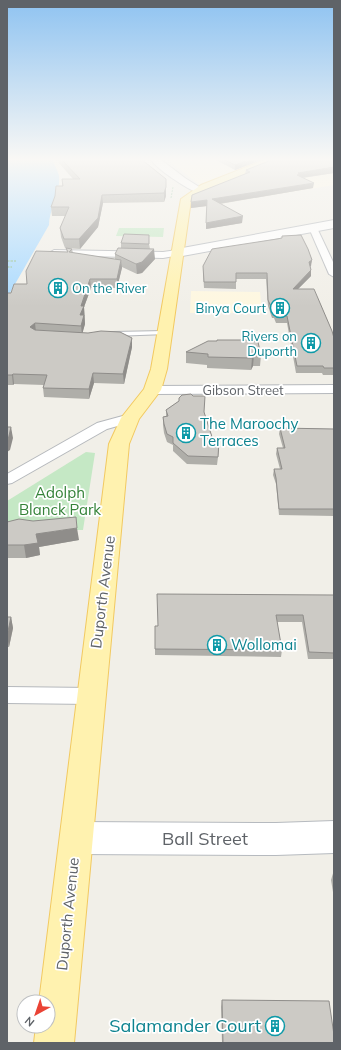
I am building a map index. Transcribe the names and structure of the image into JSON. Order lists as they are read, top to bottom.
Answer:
{
  "streets": {
    "main road": ["Duporth Avenue"],
    "street": ["Gibson Street", "Ball Street"]
  },
  "crossings": [
    ["Gibson Street", "Duporth Avenue"],
    ["Duporth Avenue", "Ball Street"]
  ],
  "parks": ["Adolph Blanck Park"],
  "places": {
    "building": [
      "On the River",
      "Binya Court",
      "Rivers on Duporth",
      "The Maroochy Terraces",
      "Wollomai",
      "Salamander Court"
    ]
  },
  "north": "bottom left"
}
